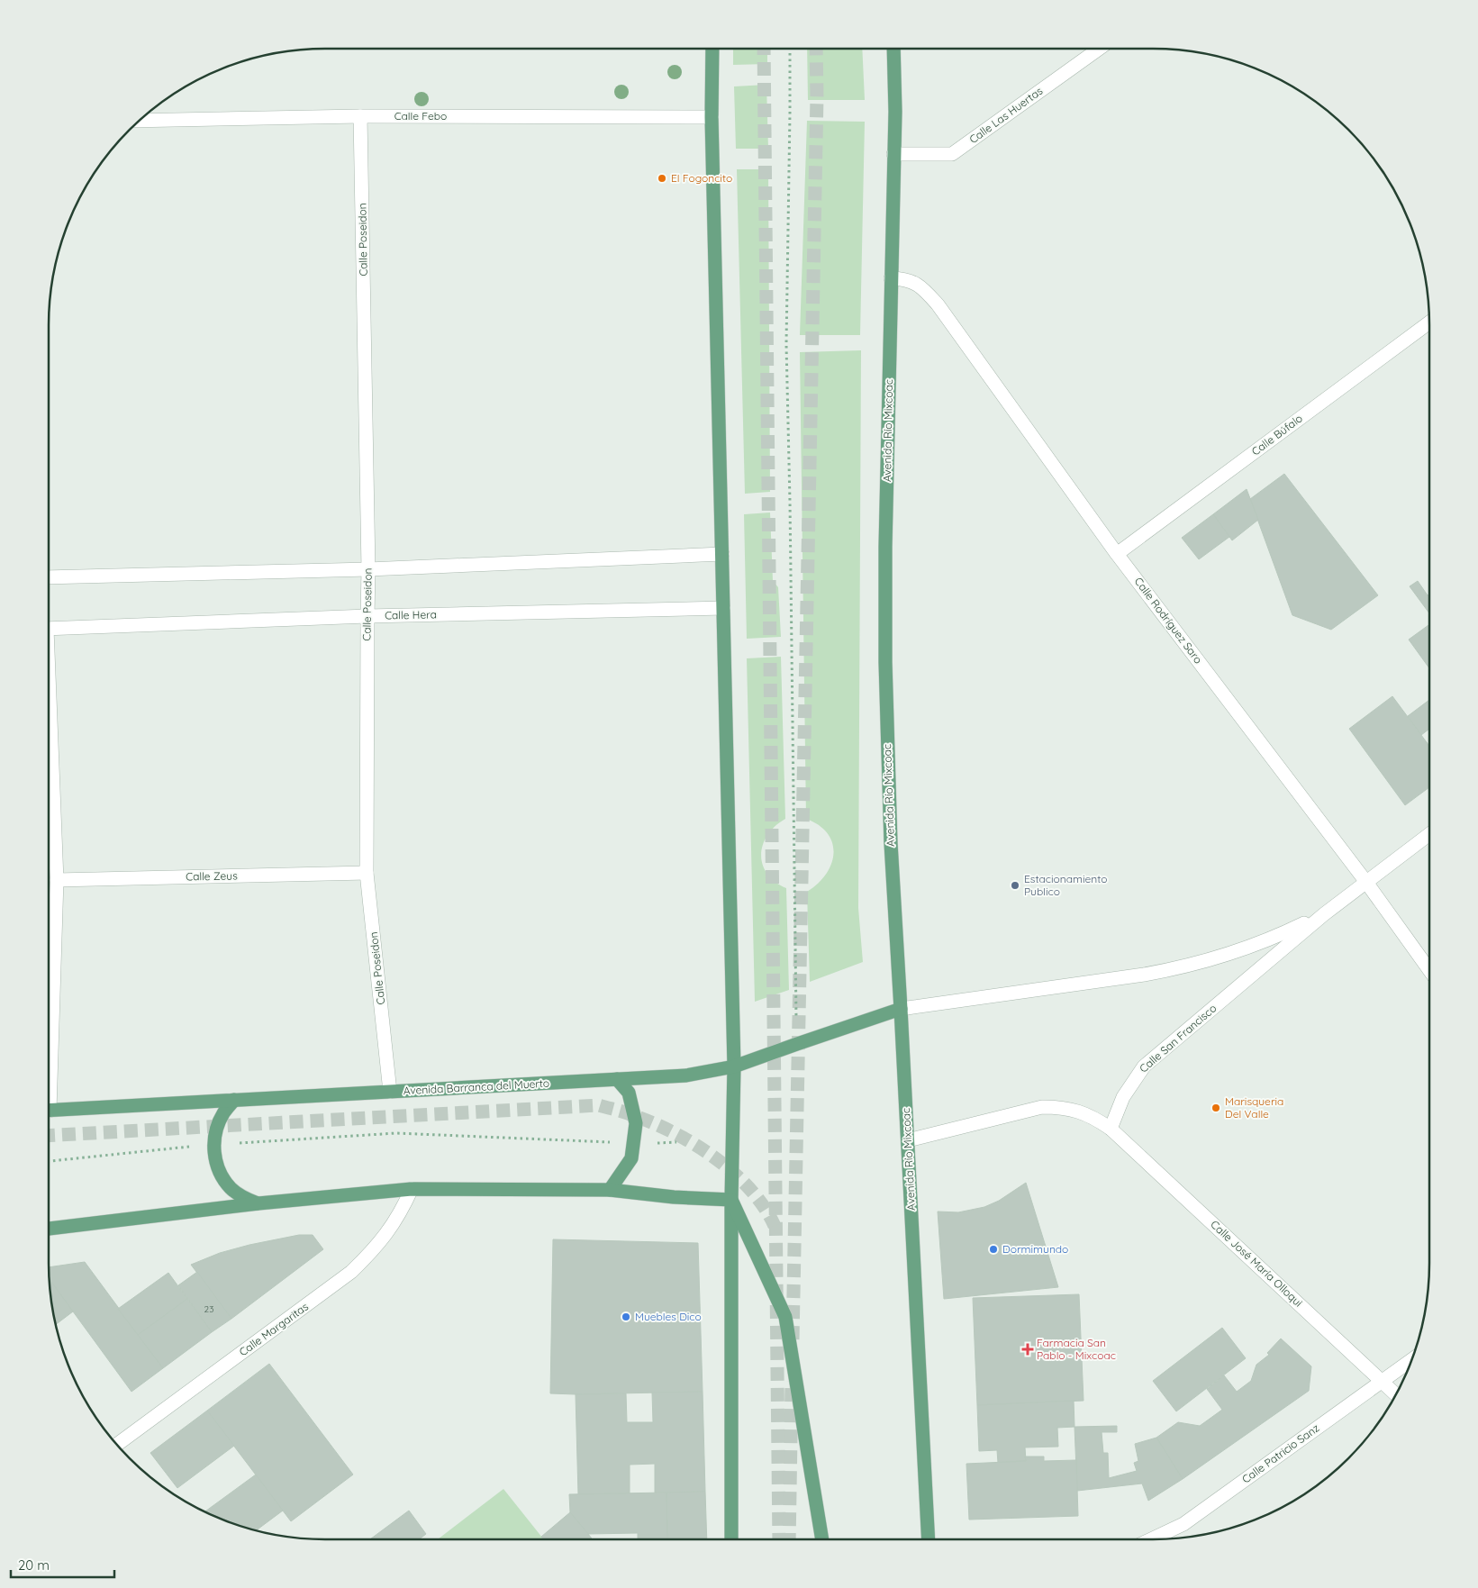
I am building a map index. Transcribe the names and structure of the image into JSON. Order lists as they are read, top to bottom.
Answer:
{
  "streets": {
    "main road": ["Avenida Río Mixcoac", "Avenida Barranca del Muerto"],
    "street": [
      "Calle Las Huertas",
      "Calle Febo",
      "Calle Poseidon",
      "Calle Búfalo",
      "Calle Hera",
      "Calle Rodríguez Saro",
      "Calle Zeus",
      "Calle San Francisco",
      "Calle José María Olloqui",
      "Calle Margaritas",
      "Calle Patricio Sanz"
    ]
  },
  "crossings": [
    ["Calle Las Huertas", "Avenida Río Mixcoac"],
    ["Calle Febo", "Calle Poseidon"],
    ["Calle Poseidon", "Calle Hera"],
    ["Calle Poseidon", "Calle Zeus"],
    ["Calle Poseidon", "Avenida Barranca del Muerto"],
    ["Avenida Río Mixcoac", "Calle Rodríguez Saro"],
    ["Avenida Río Mixcoac", "Calle San Francisco"],
    ["Avenida Río Mixcoac", "Avenida Barranca del Muerto"],
    ["Calle Búfalo", "Calle Rodríguez Saro"],
    ["Calle Rodríguez Saro", "Calle San Francisco"],
    ["Calle San Francisco", "Avenida Barranca del Muerto"],
    ["Calle San Francisco", "Calle José María Olloqui"],
    ["Calle José María Olloqui", "Calle Patricio Sanz"]
  ],
  "places": {
    "other": [
      "El Fogoncito",
      "Estacionamiento Publico",
      "Marisqueria Del Valle",
      "Dormimundo",
      "Muebles Dico"
    ],
    "health": ["Farmacia San Pablo - Mixcoac"]
  },
  "house_numbers": ["23"],
  "scale_bar": "20 m"
}
